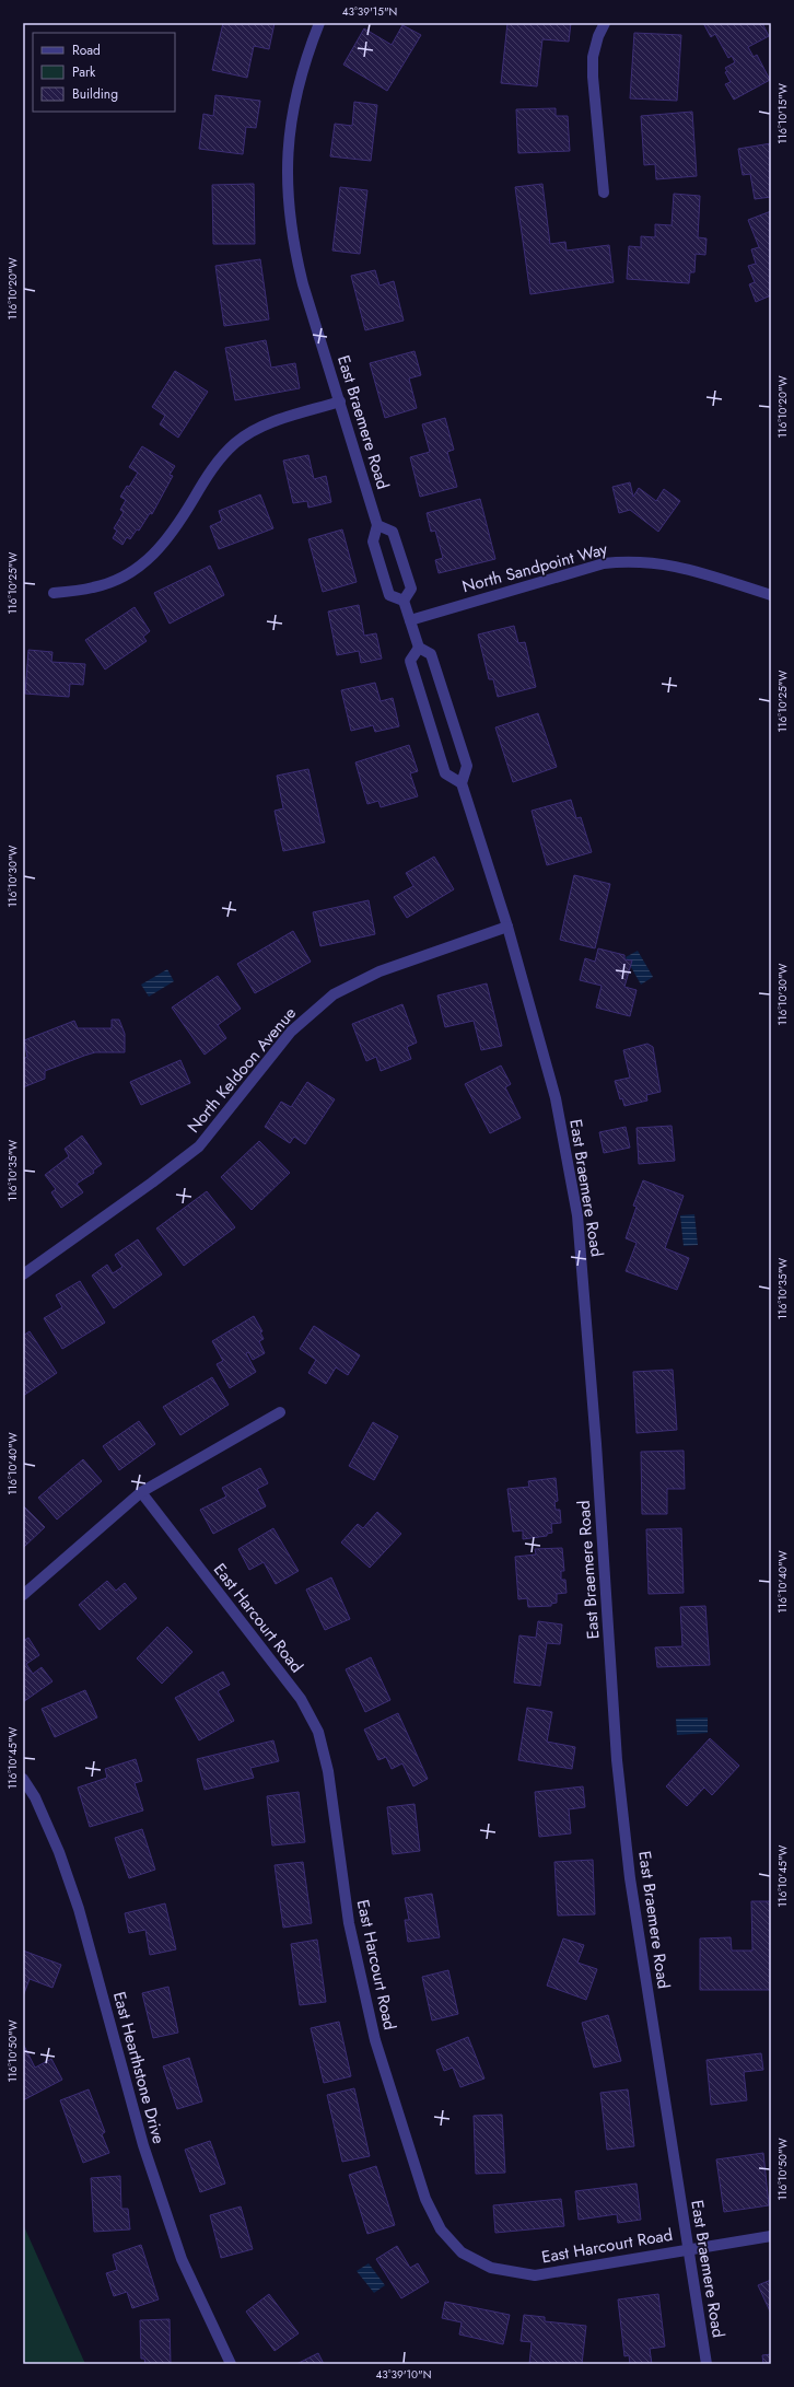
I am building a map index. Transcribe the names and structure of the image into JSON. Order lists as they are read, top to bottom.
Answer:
{
  "streets": {
    "street": [
      "East Braemere Road",
      "North Sandpoint Way",
      "North Keldoon Avenue",
      "East Harcourt Road",
      "East Hearthstone Drive"
    ]
  },
  "crossings": [
    ["East Braemere Road", "North Sandpoint Way"],
    ["East Braemere Road", "North Keldoon Avenue"],
    ["East Braemere Road", "East Harcourt Road"]
  ],
  "legend": ["Road", "Park", "Building"],
  "coordinates": [
    "43°39'15\"N",
    "116°10'15\"W",
    "116°10'20\"W",
    "116°10'25\"W",
    "116°10'30\"W",
    "116°10'35\"W",
    "116°10'40\"W",
    "116°10'45\"W",
    "116°10'50\"W",
    "43°39'10\"N"
  ]
}
